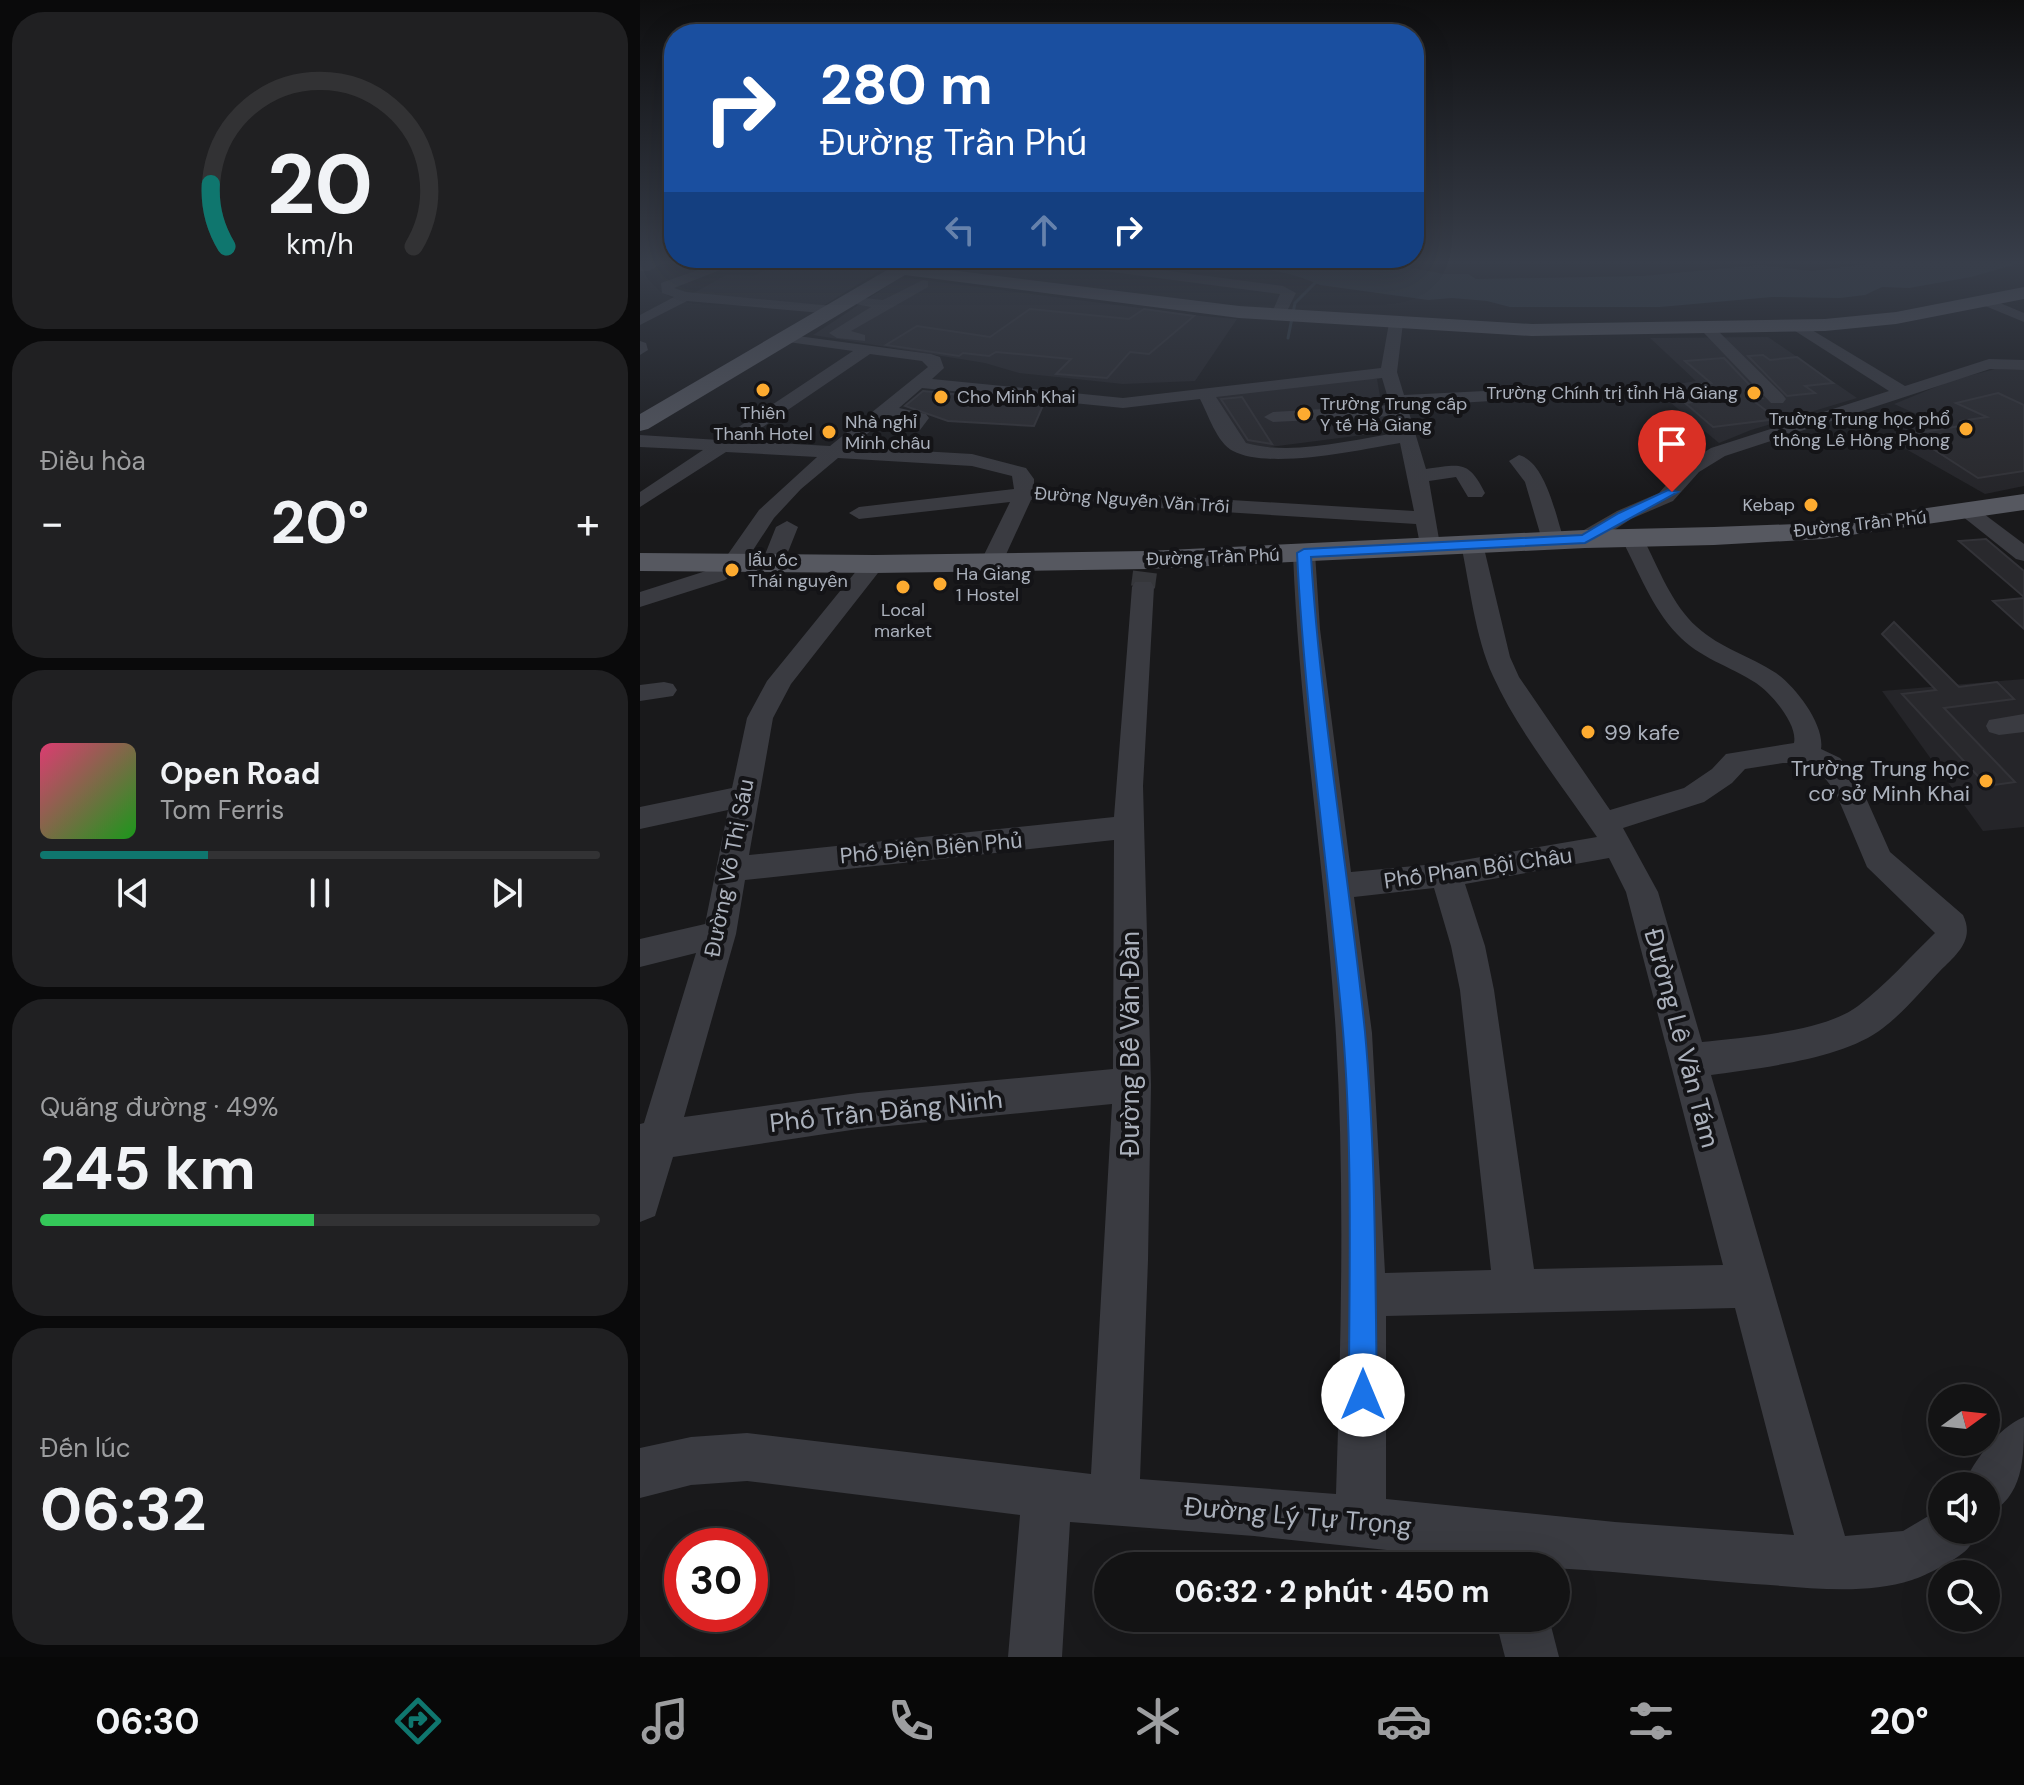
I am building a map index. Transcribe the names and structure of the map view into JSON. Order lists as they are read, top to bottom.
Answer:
{
  "streets": {
    "main road": ["Đường Trần Phú"],
    "street": [
      "Đường Nguyễn Văn Trỗi",
      "Phố Điện Biên Phủ",
      "Đường Võ Thị Sáu",
      "Phố Phan Bội Châu",
      "Đường Lê Văn Tám",
      "Đường Bế Văn Đàn",
      "Phố Trần Đăng Ninh",
      "Đường Lý Tự Trọng"
    ]
  },
  "crossings": [
    ["Đường Nguyễn Văn Trỗi", "Đường Trần Phú"],
    ["Đường Trần Phú", "Đường Võ Thị Sáu"],
    ["Đường Trần Phú", "Đường Lê Văn Tám"],
    ["Đường Trần Phú", "Đường Bế Văn Đàn"],
    ["Phố Điện Biên Phủ", "Đường Võ Thị Sáu"],
    ["Phố Điện Biên Phủ", "Đường Bế Văn Đàn"],
    ["Đường Võ Thị Sáu", "Phố Trần Đăng Ninh"],
    ["Phố Phan Bội Châu", "Đường Lê Văn Tám"],
    ["Đường Lê Văn Tám", "Đường Lý Tự Trọng"],
    ["Đường Bế Văn Đàn", "Phố Trần Đăng Ninh"],
    ["Đường Bế Văn Đàn", "Đường Lý Tự Trọng"]
  ],
  "places": [
    "Thiên Thanh Hotel",
    "Trường Chính trị tỉnh Hà Giang",
    "Cho Minh Khai",
    "Trường Trung cấp Y tế Hà Giang",
    "Truờng Trung học phổ thông Lê Hồng Phong",
    "Nhà nghỉ Minh châu",
    "Kebap",
    "lẩu ốc Thái nguyên",
    "Ha Giang 1 Hostel",
    "Local market",
    "99 kafe",
    "Trường Trung học cơ sở Minh Khai"
  ],
  "north": "right",
  "page": {
    "turn": ["280 m", "Đường Trần Phú"],
    "tile": [
      "Điều hòa",
      ["Quãng đường · 49%", "245 km"],
      ["Đến lúc", "06:32"]
    ],
    "heat": ["−", "20°", "+"],
    "song": ["Open Road", "Tom Ferris"],
    "limit": "30",
    "trip": "06:32 · 2 phút · 450 m",
    "tabs": ["06:30", "20°"],
    "gauge": ["20", "km/h"]
  }
}
